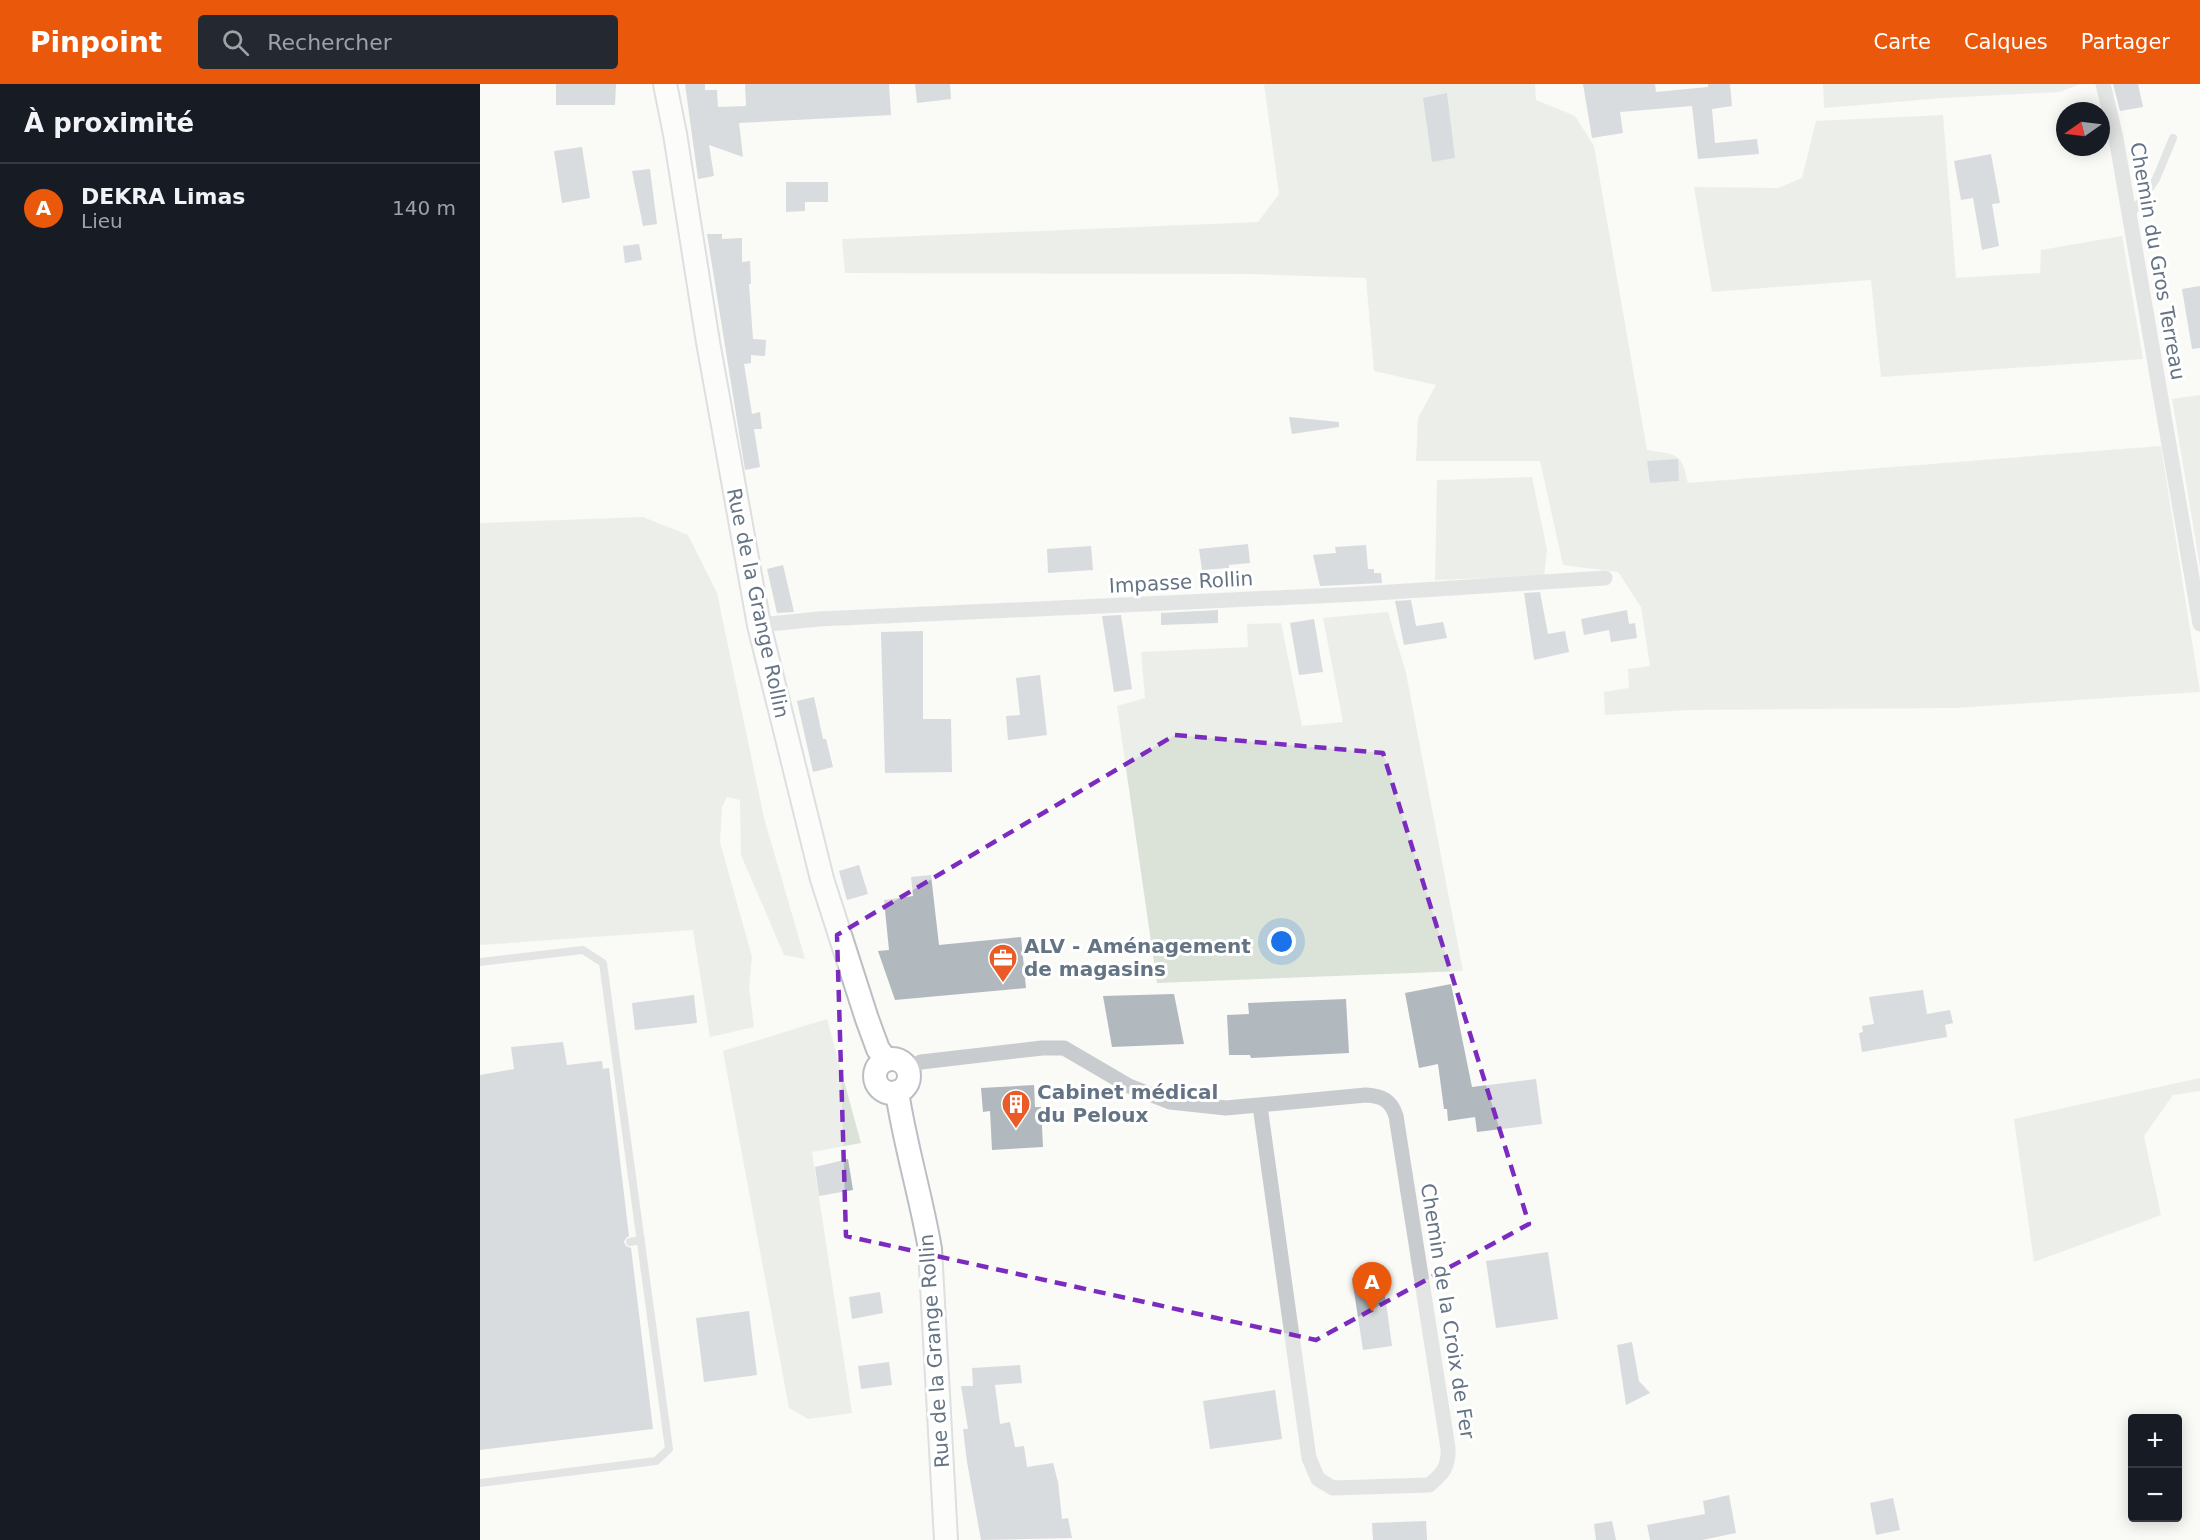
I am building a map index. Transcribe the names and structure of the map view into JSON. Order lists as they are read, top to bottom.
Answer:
{
  "streets": {
    "main road": ["Rue de la Grange Rollin"],
    "street": ["Chemin du Gros Terreau", "Impasse Rollin", "Chemin de la Croix de Fer"]
  },
  "crossings": [
    ["Impasse Rollin", "Rue de la Grange Rollin"],
    ["Rue de la Grange Rollin", "Chemin de la Croix de Fer"]
  ],
  "places": {
    "office": ["ALV - Aménagement de magasins"],
    "building": ["Cabinet médical du Peloux"]
  },
  "north": "left",
  "page": {
    "header": "Pinpoint",
    "search": "Rechercher",
    "nav": ["Carte", "Calques", "Partager"],
    "heading": "À proximité",
    "list": [
      {
        "mark": "A",
        "name": "DEKRA Limas",
        "note": "Lieu",
        "value": "140 m"
      }
    ],
    "pins": "A",
    "map_buttons": ["+", "−"]
  }
}
